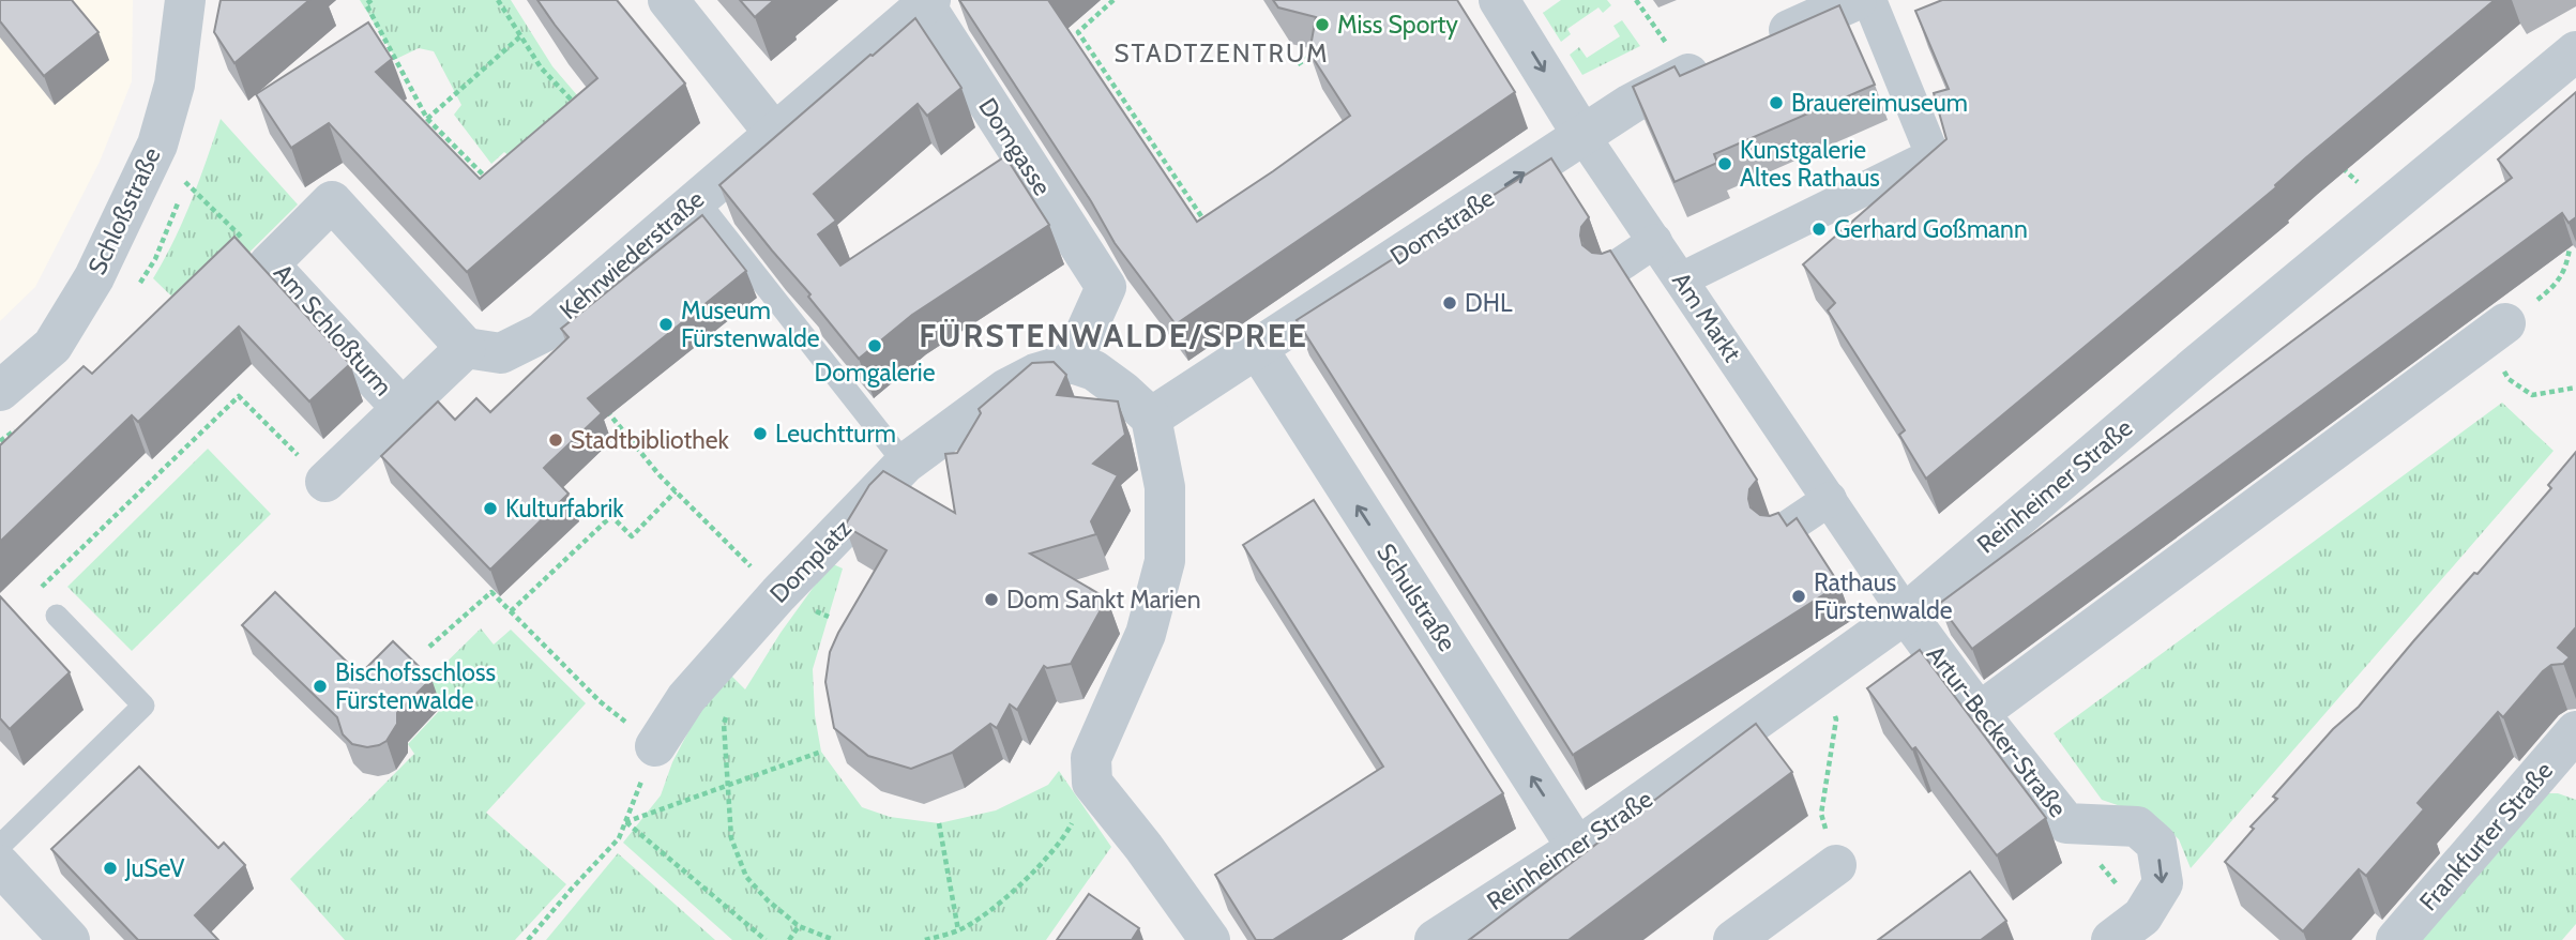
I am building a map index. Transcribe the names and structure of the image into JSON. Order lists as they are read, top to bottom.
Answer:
{
  "streets": {
    "street": [
      "Domgasse",
      "Schloßstraße",
      "Domstraße",
      "Kehrwiederstraße",
      "Am Markt",
      "Am Schloßturm",
      "Reinheimer Straße",
      "Domplatz",
      "Schulstraße",
      "Artur-Becker-Straße",
      "Frankfurter Straße"
    ]
  },
  "crossings": [
    ["Domgasse", "Kehrwiederstraße"],
    ["Domgasse", "Domplatz"],
    ["Domstraße", "Am Markt"],
    ["Domstraße", "Schulstraße"],
    ["Kehrwiederstraße", "Am Schloßturm"],
    ["Am Markt", "Reinheimer Straße"],
    ["Am Markt", "Artur-Becker-Straße"],
    ["Reinheimer Straße", "Schulstraße"],
    ["Reinheimer Straße", "Artur-Becker-Straße"]
  ],
  "one_way": ["Domstraße", "Schulstraße"],
  "districts": ["STADTZENTRUM", "FÜRSTENWALDE/SPREE"],
  "places": [
    "Miss Sporty",
    "Brauereimuseum",
    "Kunstgalerie Altes Rathaus",
    "Gerhard Goßmann",
    "DHL",
    "Museum Fürstenwalde",
    "Domgalerie",
    "Leuchtturm",
    "Stadtbibliothek",
    "Kulturfabrik",
    "Rathaus Fürstenwalde",
    "Dom Sankt Marien",
    "Bischofsschloss Fürstenwalde",
    "JuSeV"
  ]
}
